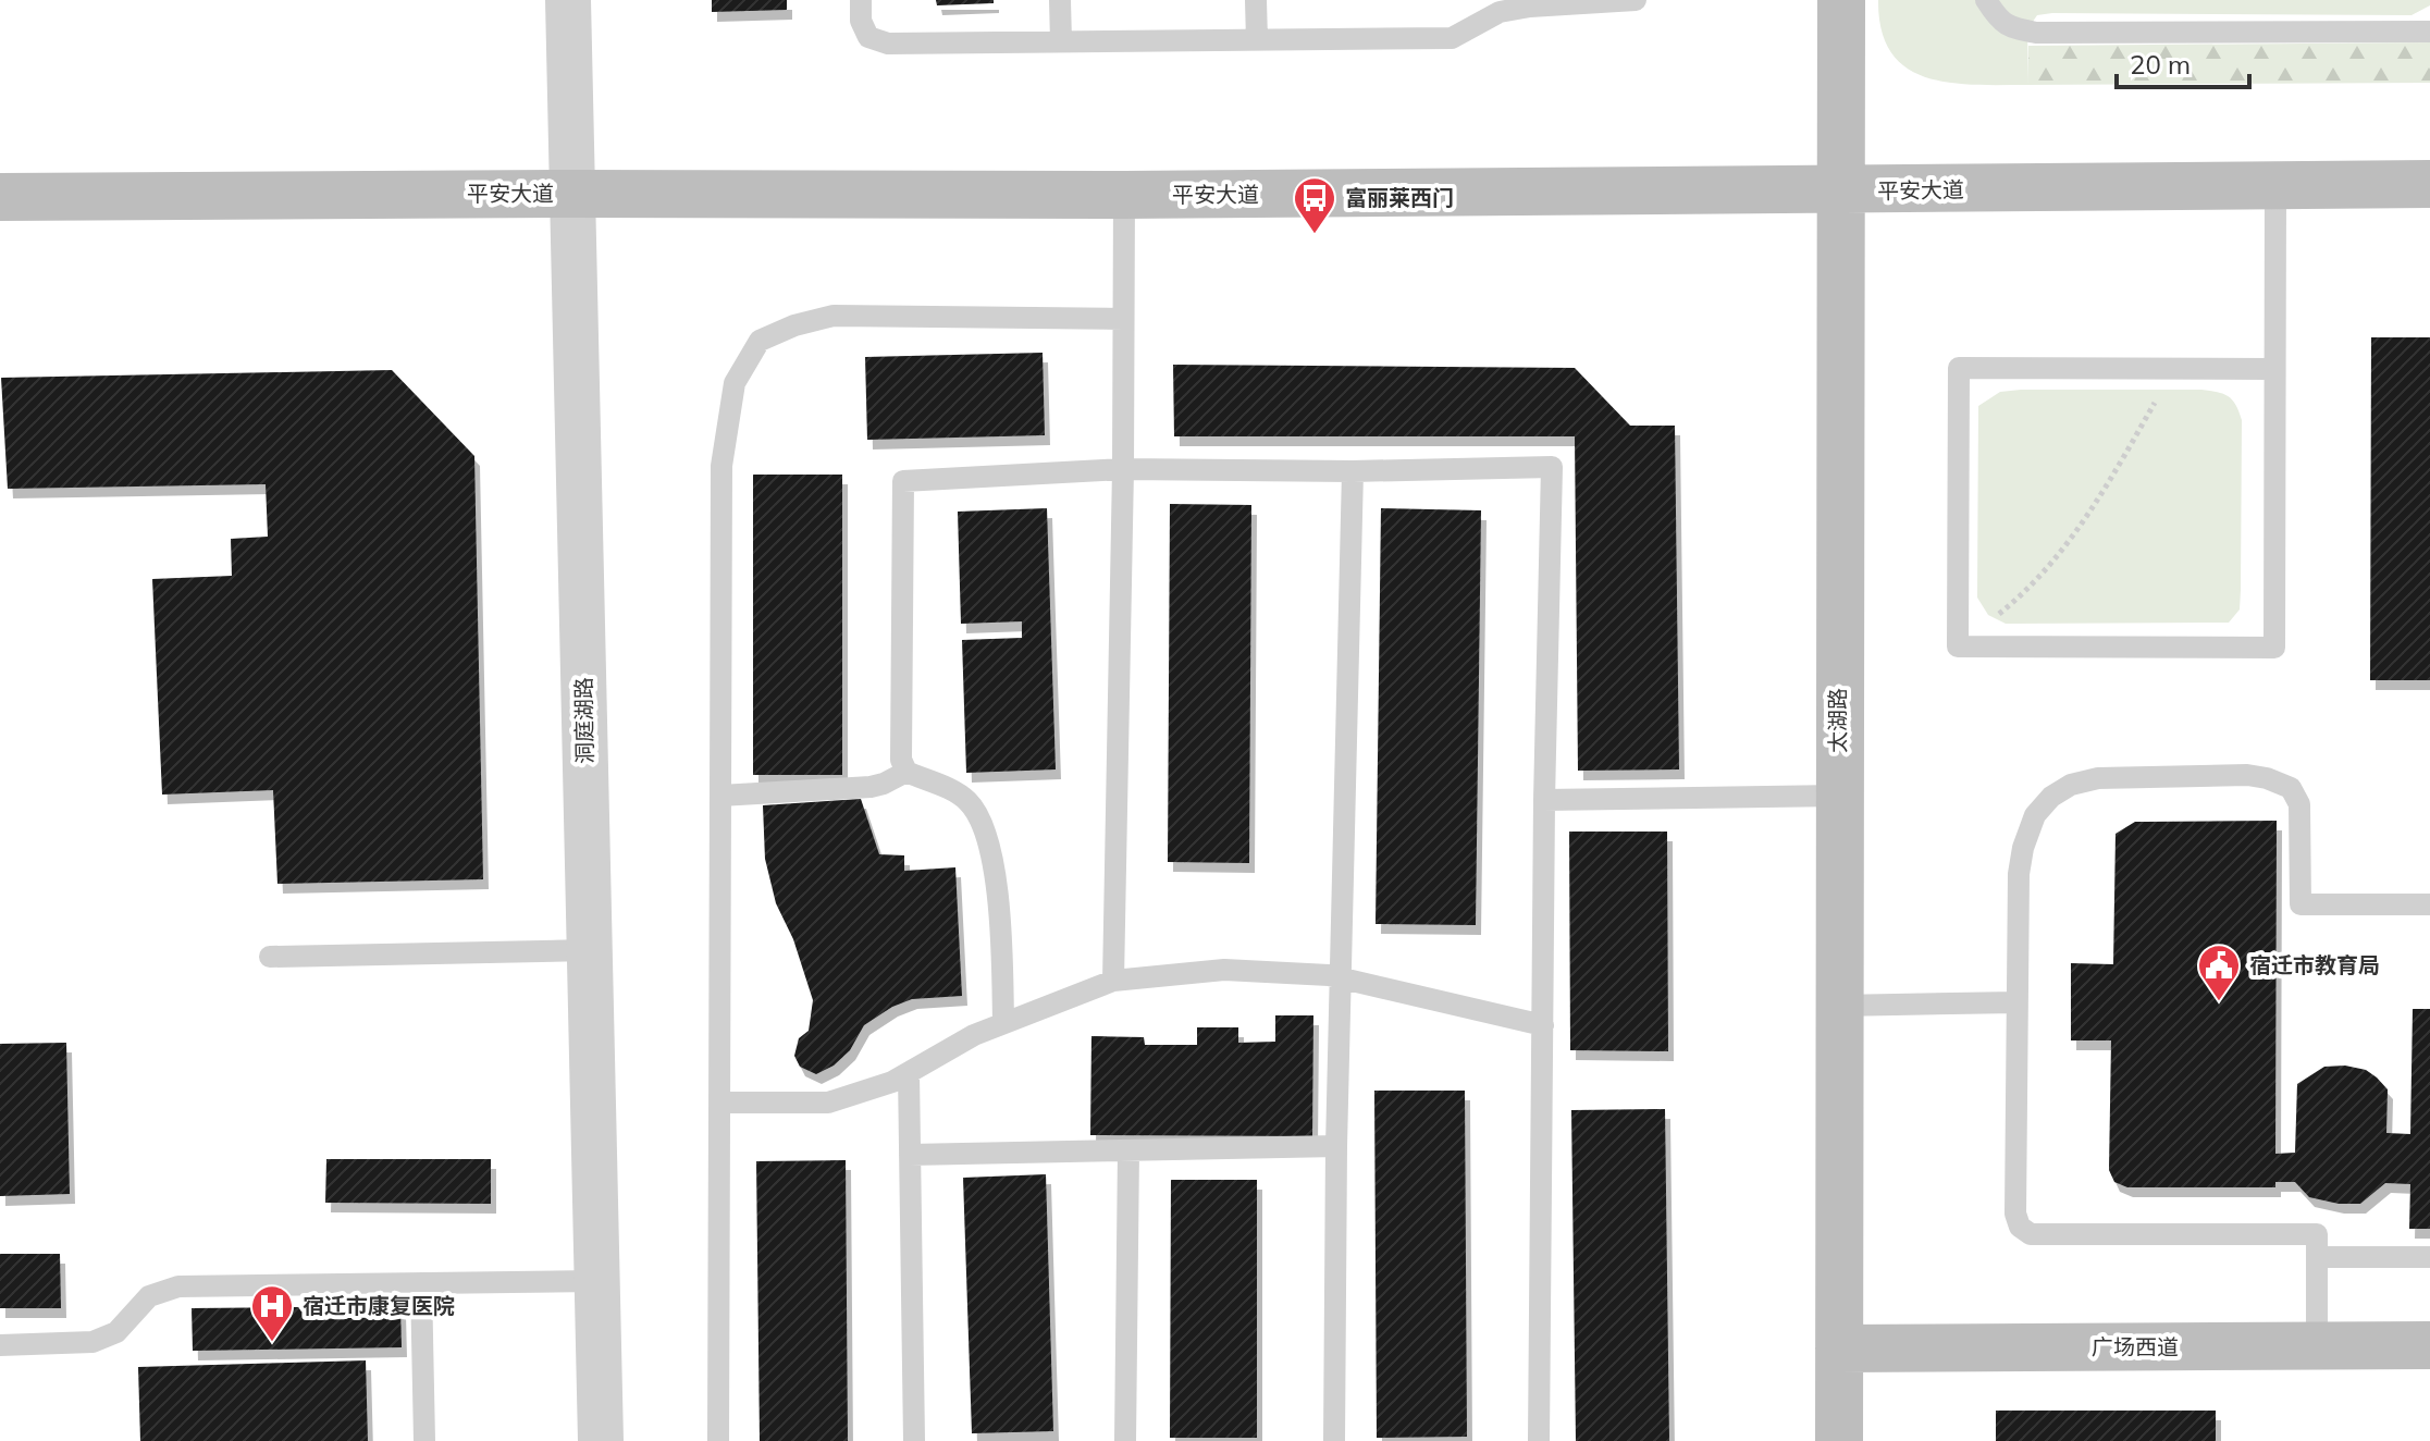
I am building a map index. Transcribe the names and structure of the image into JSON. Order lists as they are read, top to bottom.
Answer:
{
  "streets": {
    "street": [
      "平安大道",
      "洞庭湖路",
      "太湖路",
      "广场西道"
    ]
  },
  "crossings": [
    ["平安大道", "洞庭湖路"],
    ["平安大道", "太湖路"],
    ["太湖路", "广场西道"]
  ],
  "places": {
    "bus stop": ["富丽莱西门"],
    "public building": ["宿迁市教育局"],
    "hospital": ["宿迁市康复医院"]
  },
  "scale_bar": "20 m"
}
